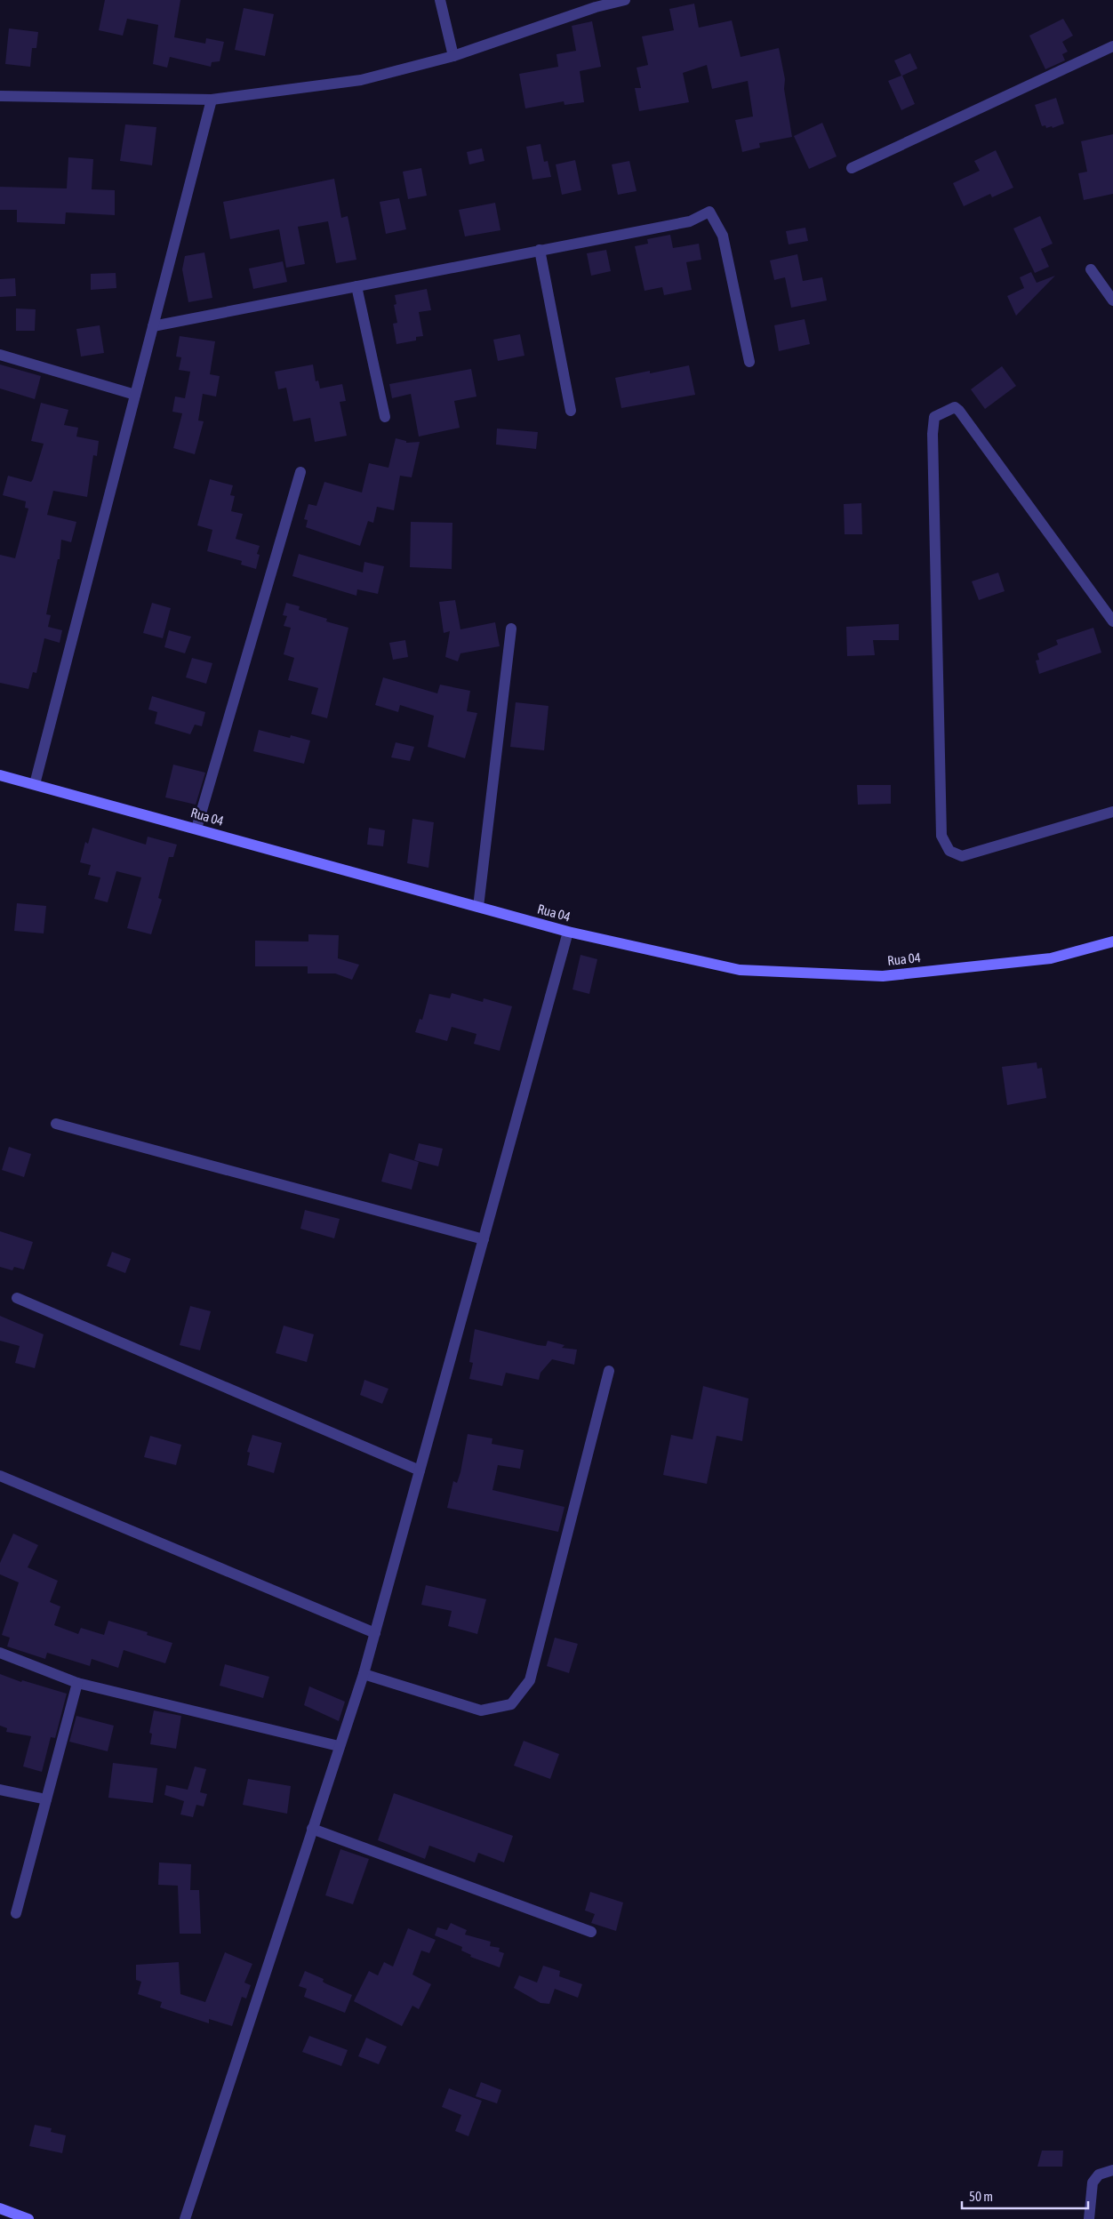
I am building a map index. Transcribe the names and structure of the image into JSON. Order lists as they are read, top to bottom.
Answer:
{
  "streets": {
    "street": ["Rua 04"]
  },
  "scale_bar": "50 m"
}
